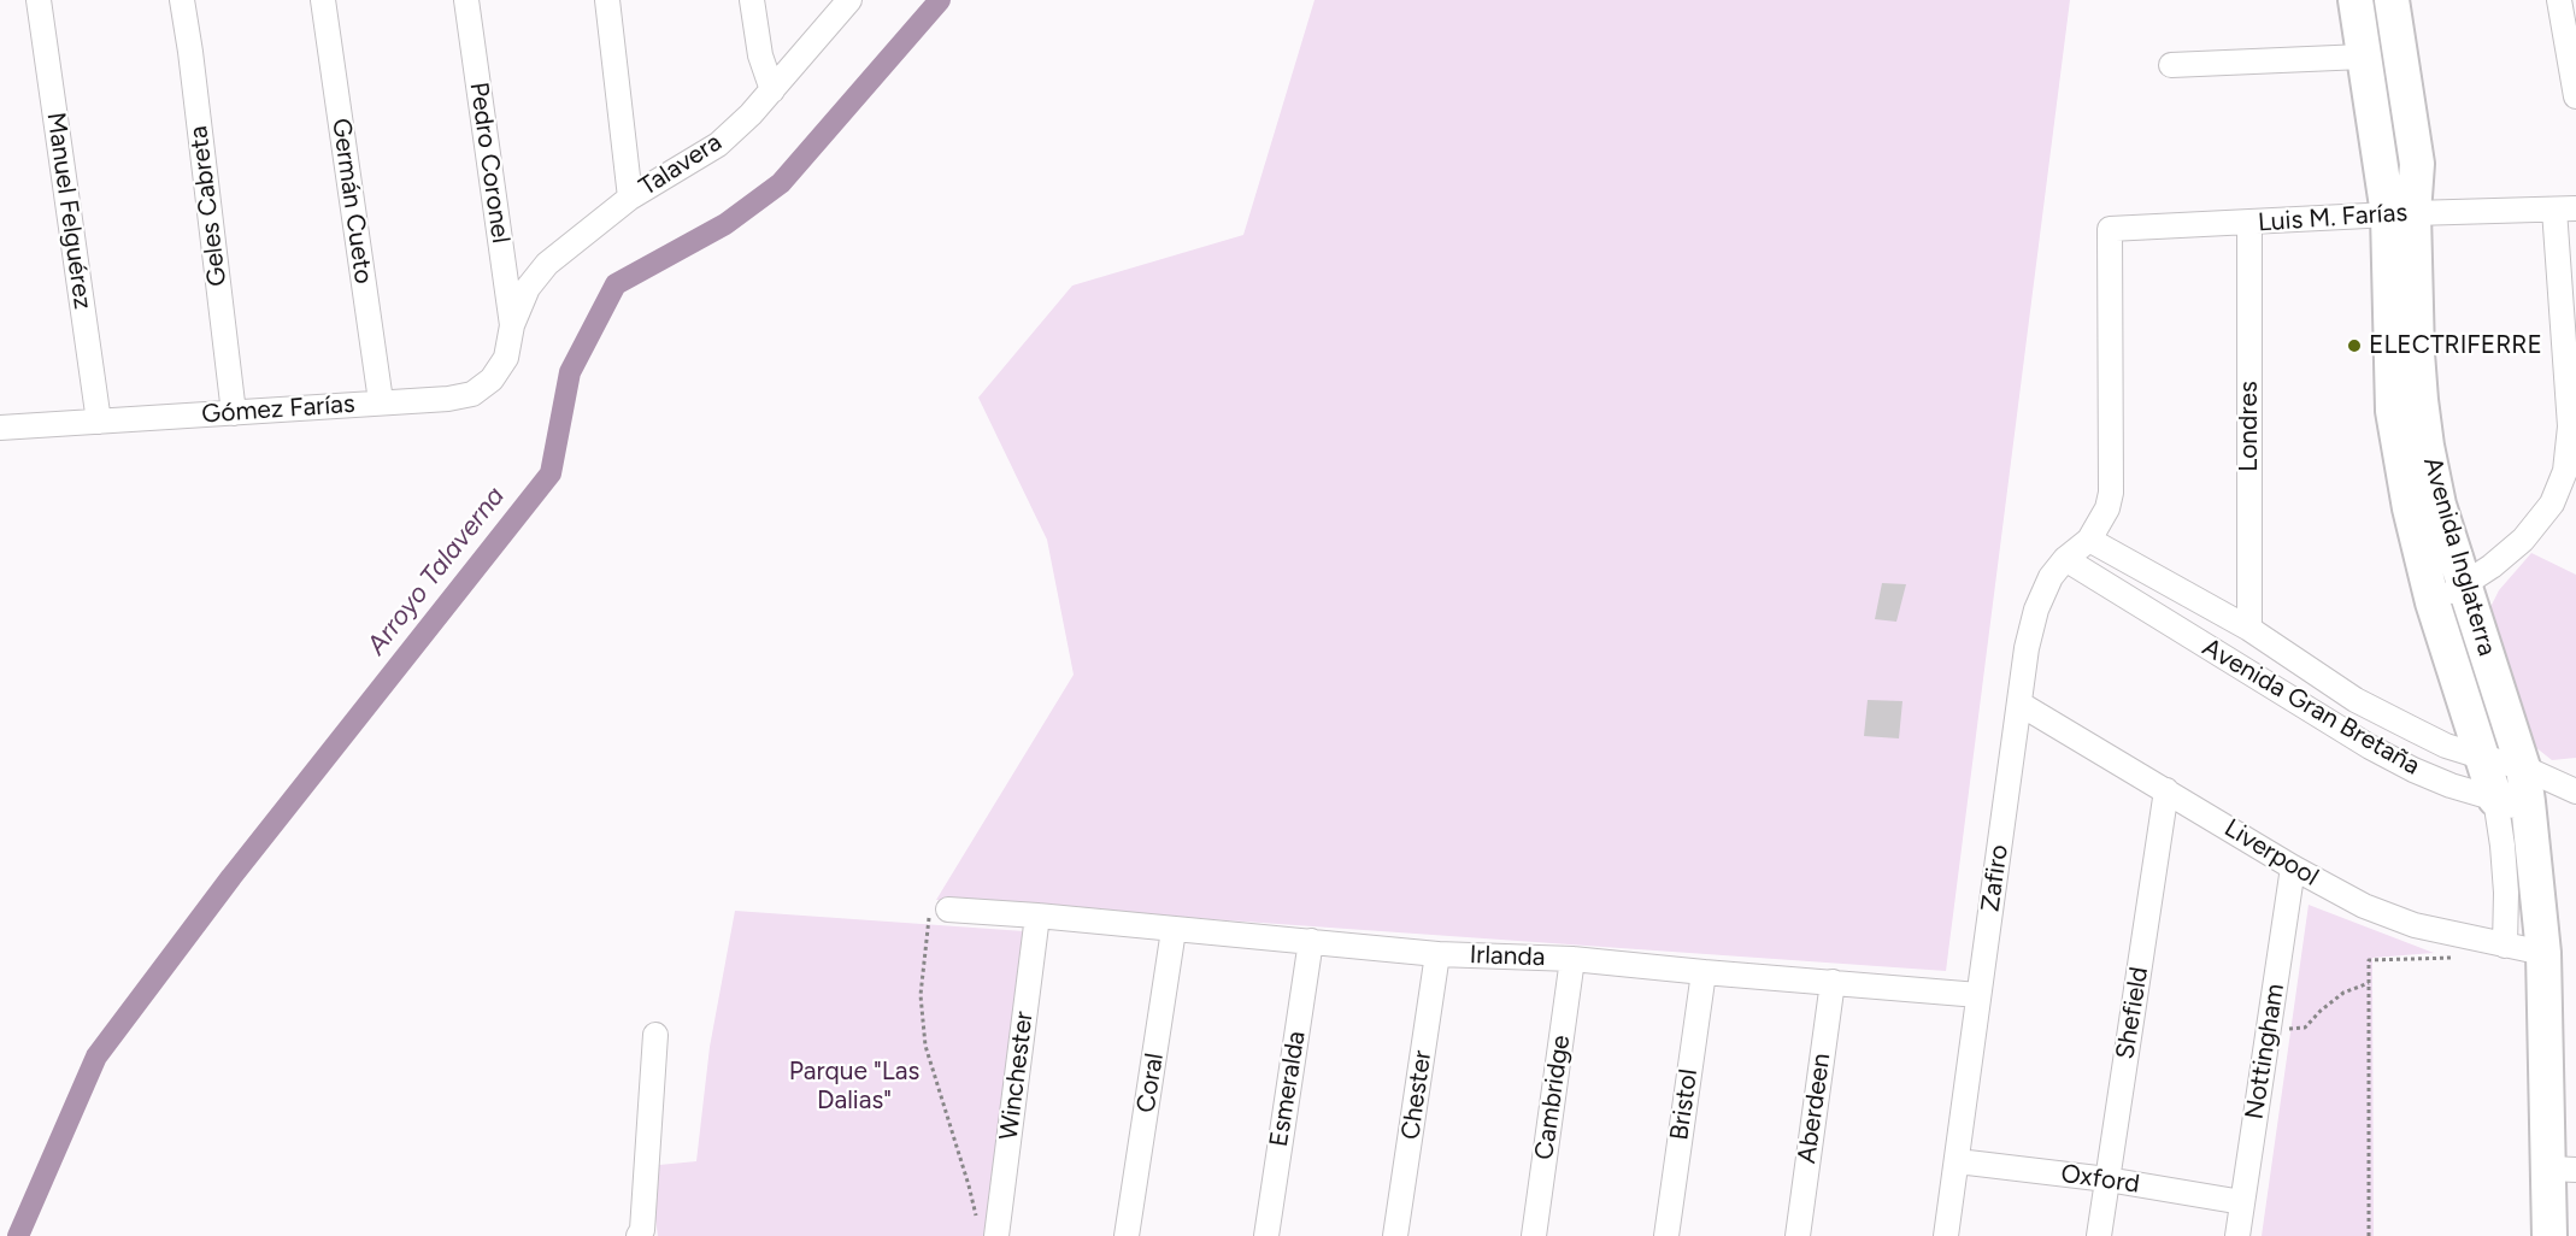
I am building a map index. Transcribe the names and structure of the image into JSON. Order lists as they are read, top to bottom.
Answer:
{
  "streets": {
    "street": [
      "Pedro Coronel",
      "Talavera",
      "Germán Cueto",
      "Geles Cabreta",
      "Manuel Felguérez",
      "Luis M. Farías",
      "Gómez Farías",
      "Londres",
      "Avenida Inglaterra",
      "Avenida Gran Bretaña",
      "Liverpool",
      "Zafiro",
      "Irlanda",
      "Shefield",
      "Nottingham",
      "Winchester",
      "Coral",
      "Esmeralda",
      "Chester",
      "Cambridge",
      "Bristol",
      "Aberdeen",
      "Oxford"
    ]
  },
  "crossings": [
    ["Pedro Coronel", "Talavera"],
    ["Pedro Coronel", "Gómez Farías"],
    ["Talavera", "Gómez Farías"],
    ["Germán Cueto", "Gómez Farías"],
    ["Geles Cabreta", "Gómez Farías"],
    ["Manuel Felguérez", "Gómez Farías"],
    ["Luis M. Farías", "Londres"],
    ["Luis M. Farías", "Avenida Inglaterra"],
    ["Luis M. Farías", "Avenida Gran Bretaña"],
    ["Luis M. Farías", "Zafiro"],
    ["Londres", "Avenida Gran Bretaña"],
    ["Avenida Inglaterra", "Avenida Gran Bretaña"],
    ["Avenida Gran Bretaña", "Zafiro"],
    ["Liverpool", "Zafiro"],
    ["Liverpool", "Shefield"],
    ["Liverpool", "Nottingham"],
    ["Zafiro", "Irlanda"],
    ["Zafiro", "Oxford"],
    ["Irlanda", "Winchester"],
    ["Irlanda", "Coral"],
    ["Irlanda", "Esmeralda"],
    ["Irlanda", "Chester"],
    ["Irlanda", "Cambridge"],
    ["Irlanda", "Bristol"],
    ["Irlanda", "Aberdeen"],
    ["Shefield", "Oxford"],
    ["Nottingham", "Oxford"]
  ],
  "water": ["Arroyo Talaverna"],
  "parks": ["Parque \"Las Dalias\""],
  "places": ["ELECTRIFERRE"]
}
